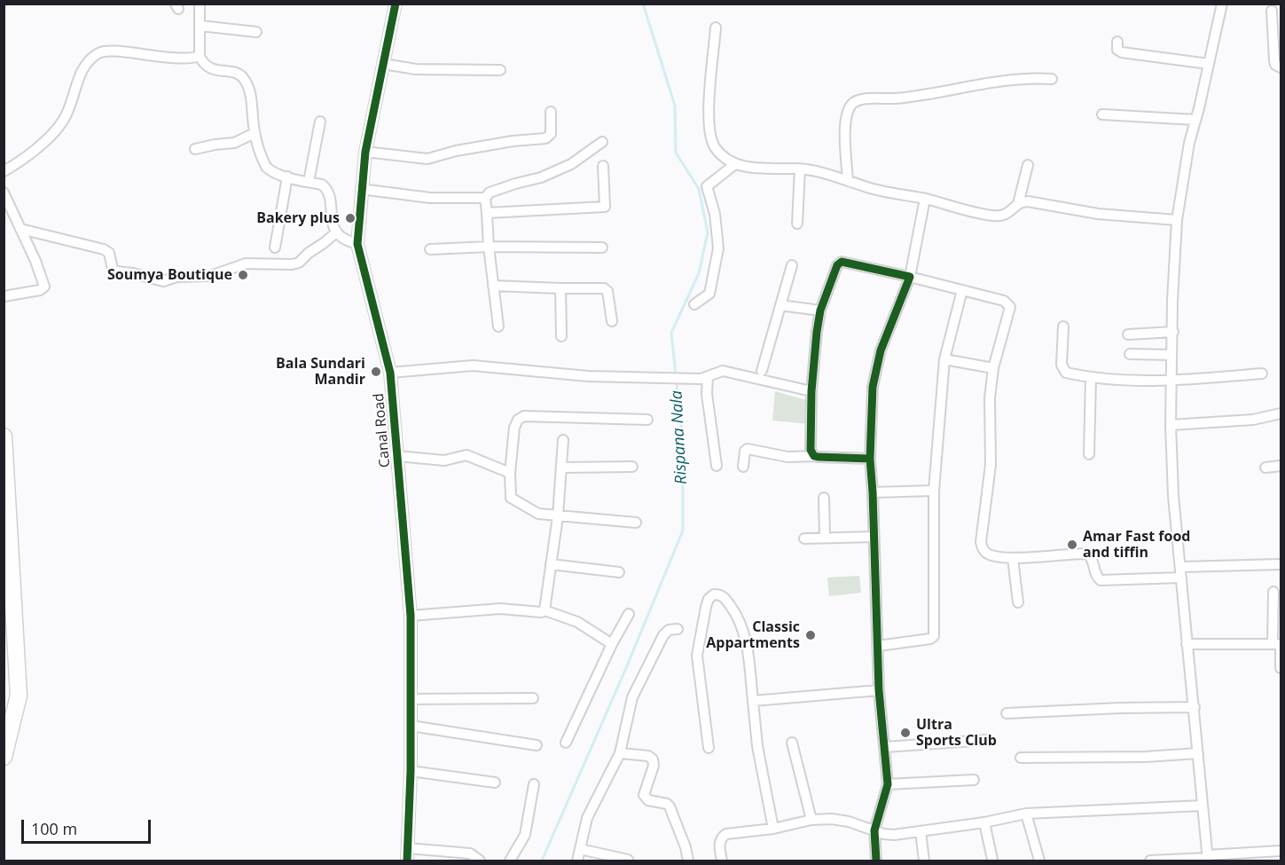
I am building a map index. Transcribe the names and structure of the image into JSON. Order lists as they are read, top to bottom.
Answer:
{
  "streets": {
    "street": ["Canal Road"]
  },
  "water": ["Rispana Nala"],
  "places": [
    "Bakery plus",
    "Soumya Boutique",
    "Bala Sundari Mandir",
    "Amar Fast food and tiffin",
    "Classic Appartments",
    "Ultra Sports Club"
  ],
  "scale_bar": "100 m"
}
